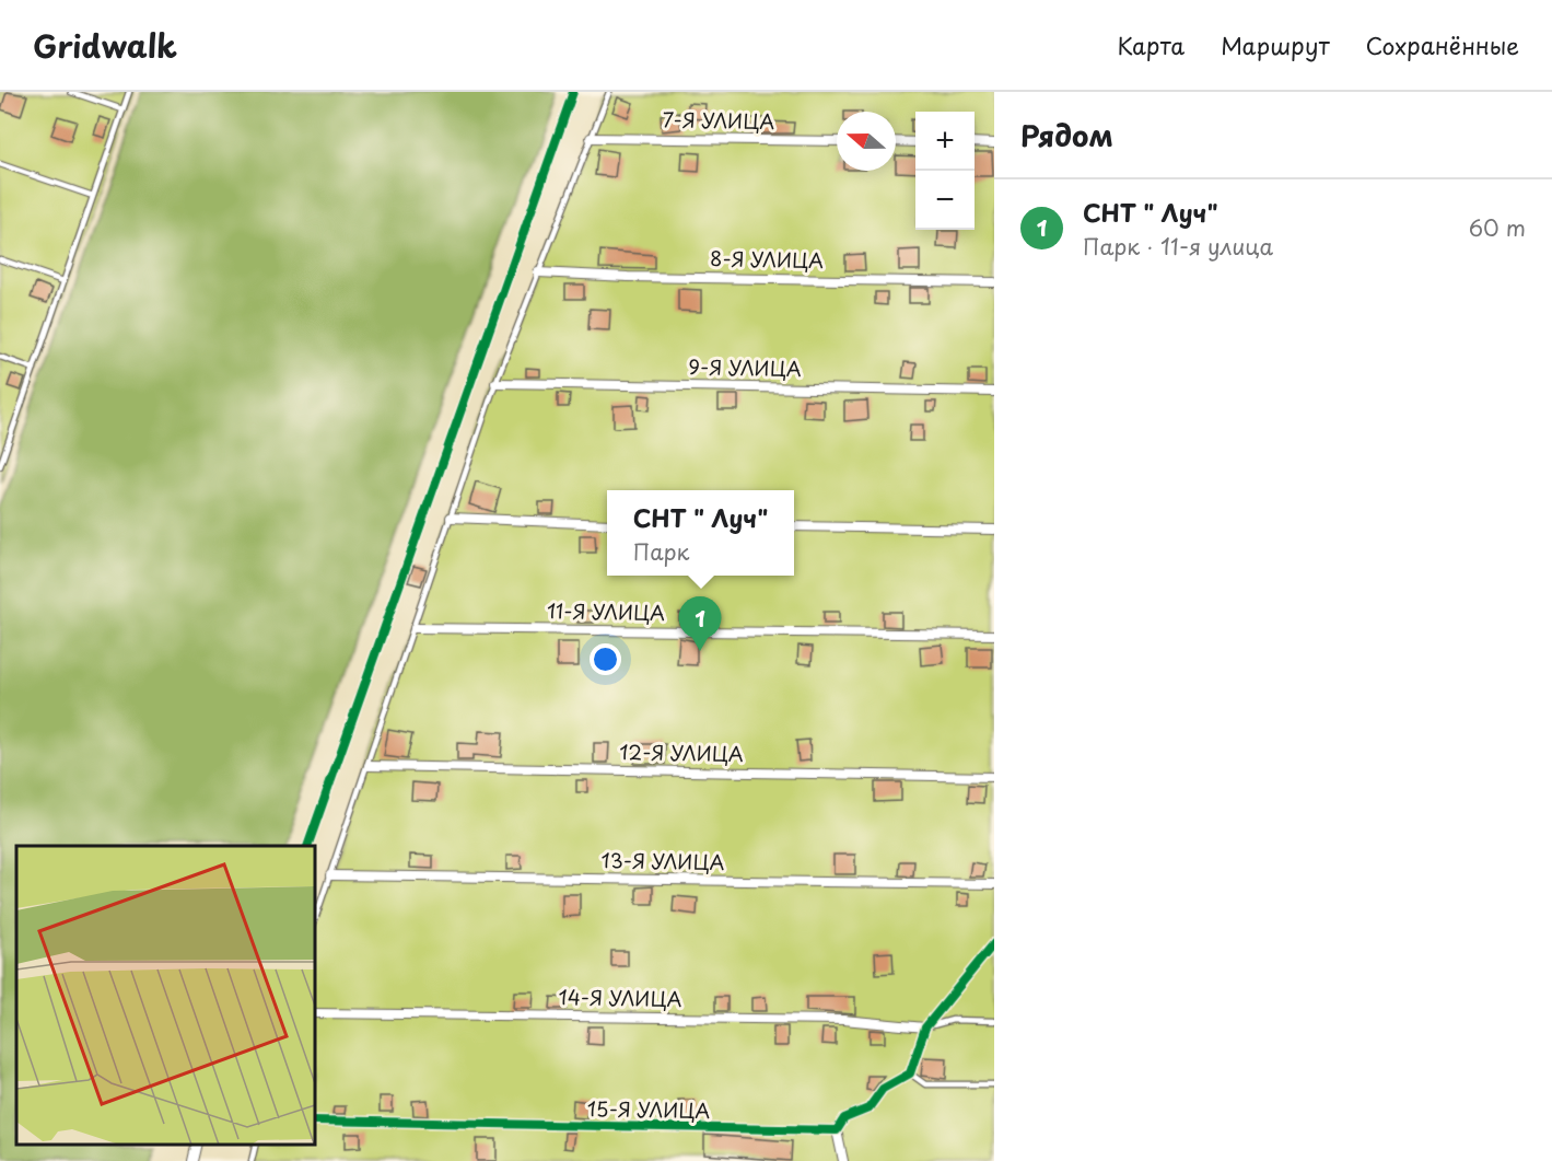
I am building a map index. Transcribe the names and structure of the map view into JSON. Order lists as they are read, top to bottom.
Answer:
{
  "streets": {
    "street": [
      "7-Я УЛИЦА",
      "8-Я УЛИЦА",
      "9-Я УЛИЦА",
      "11-Я УЛИЦА",
      "12-Я УЛИЦА",
      "13-Я УЛИЦА",
      "14-Я УЛИЦА",
      "15-Я УЛИЦА"
    ]
  },
  "north": "left",
  "page": {
    "header": "Gridwalk",
    "nav": ["Карта", "Маршрут", "Сохранённые"],
    "heading": "Рядом",
    "map_buttons": ["+", "−"],
    "list": [
      {
        "mark": "1",
        "name": "СНТ \" Луч\"",
        "note": "Парк · 11-я улица",
        "value": "60 m"
      }
    ],
    "popup": ["СНТ \" Луч\"", "Парк"],
    "pins": "1"
  }
}
